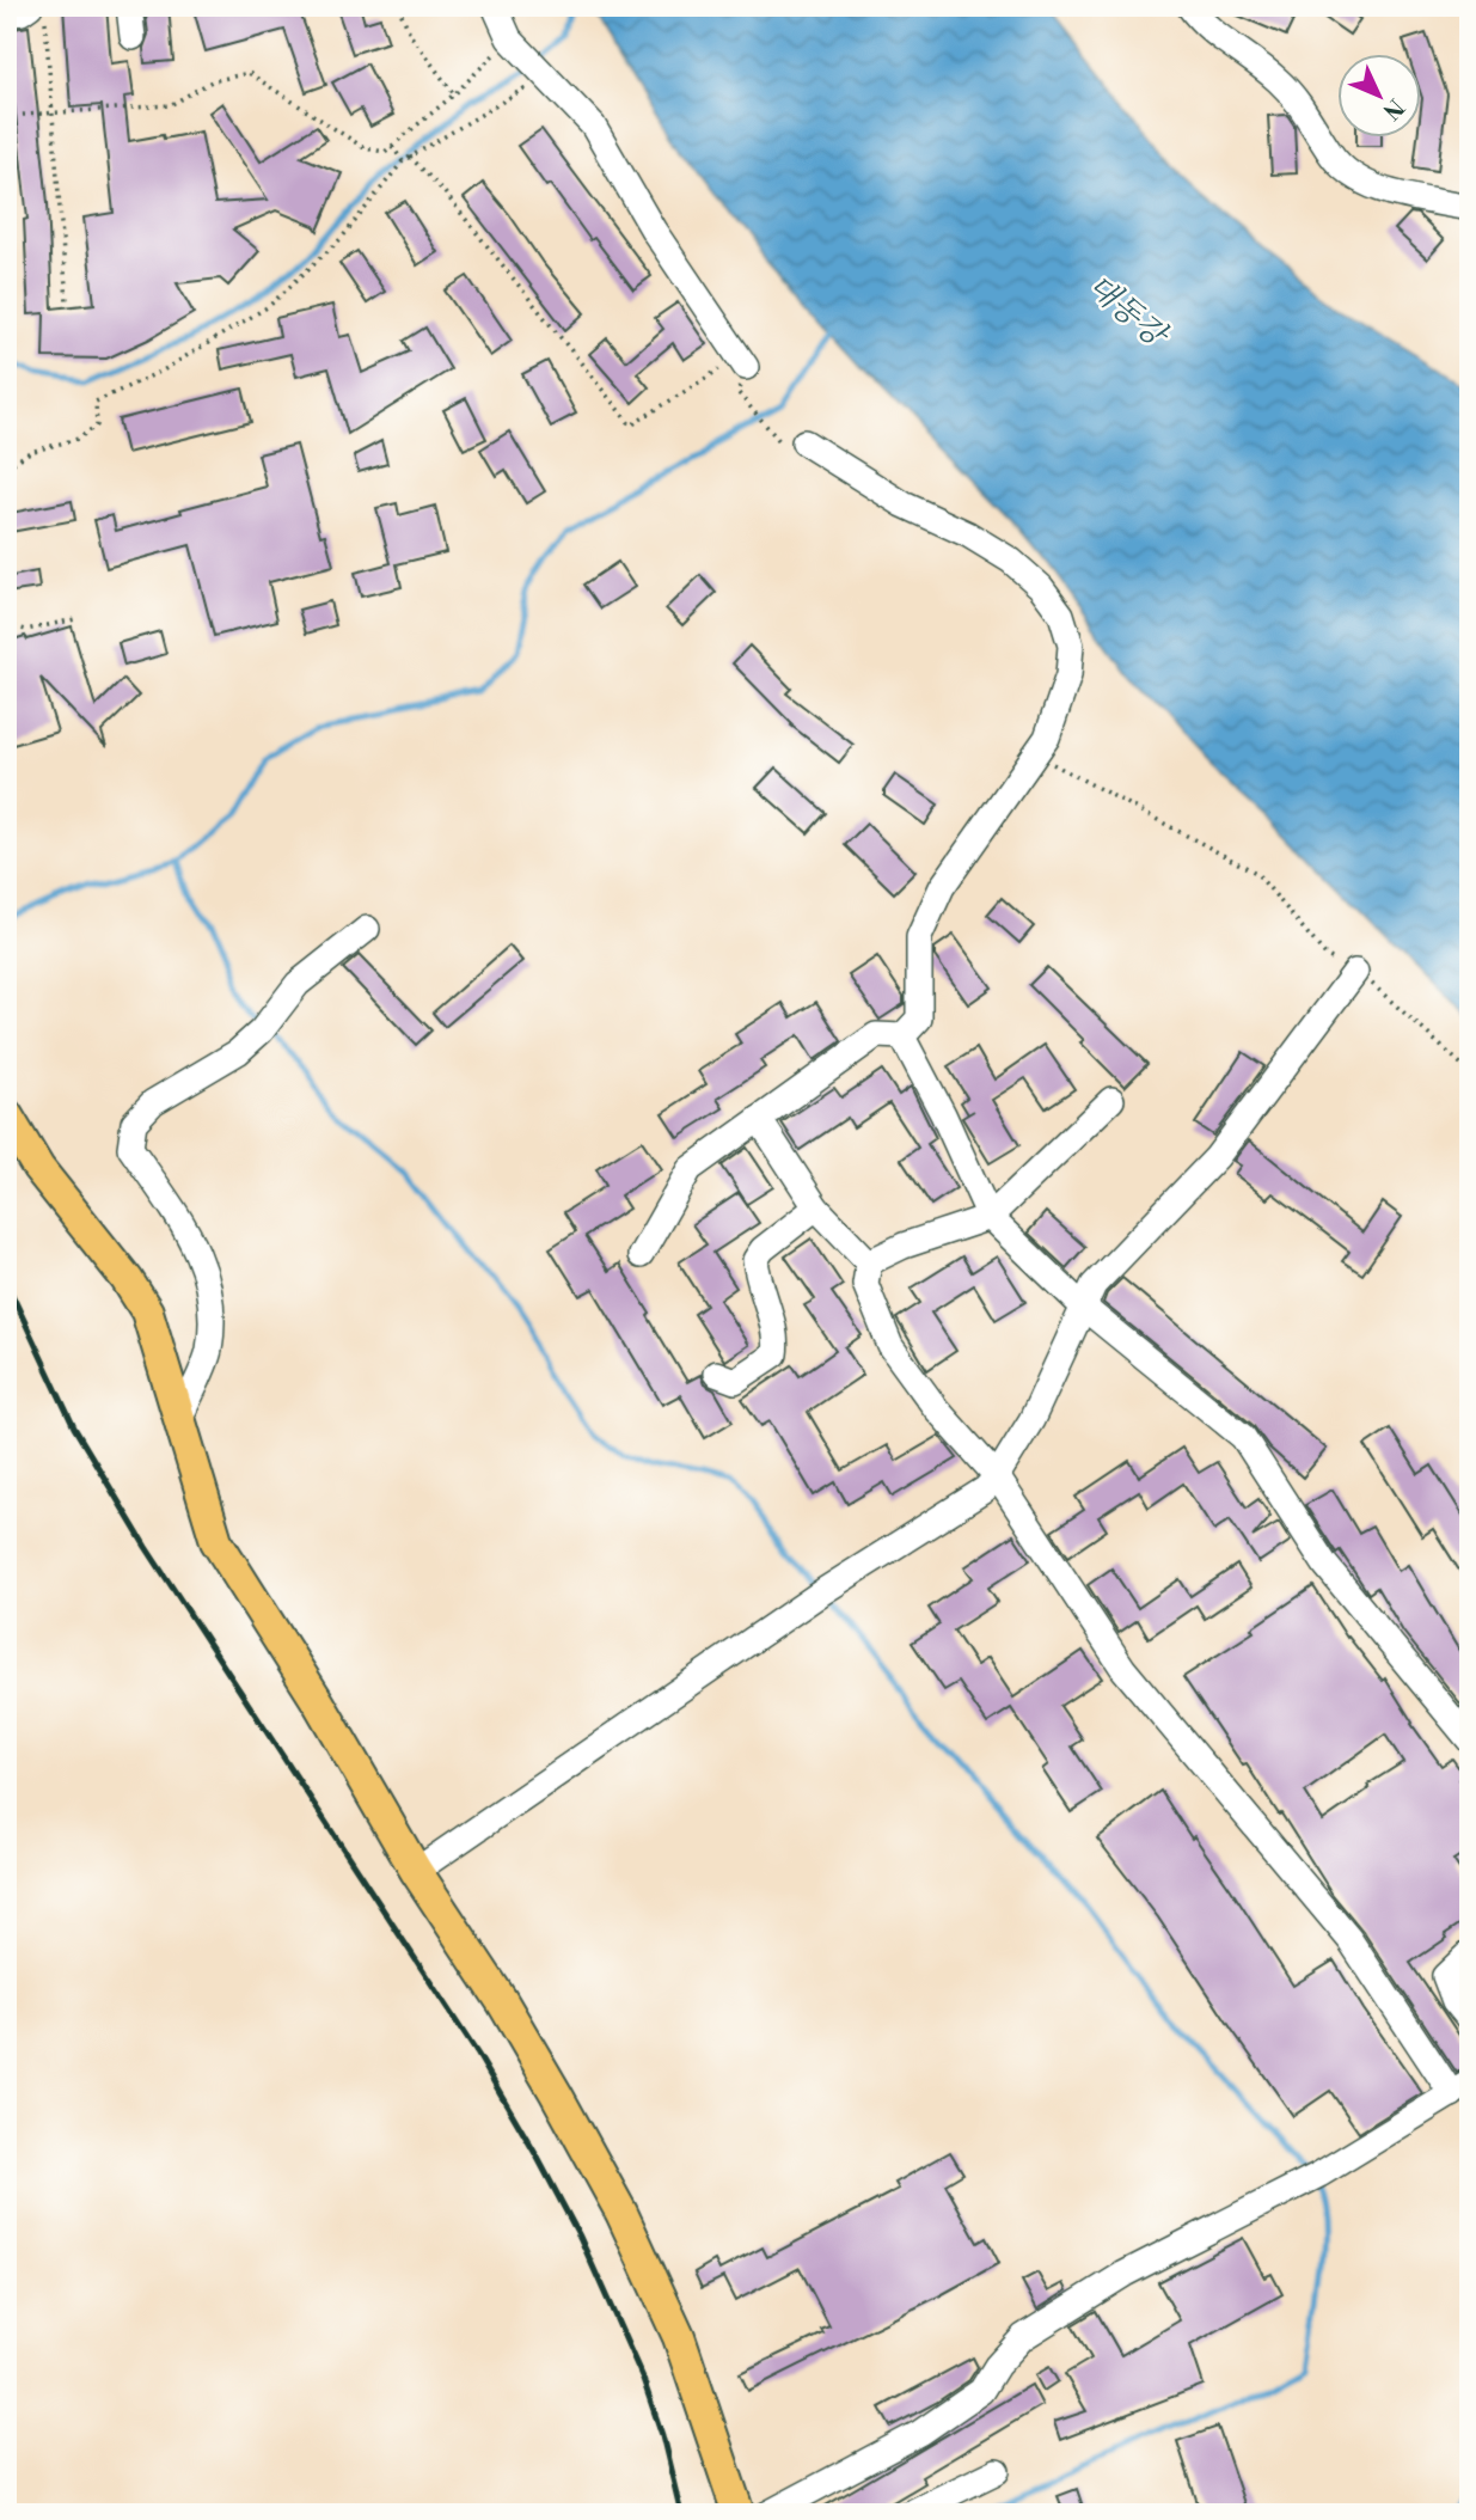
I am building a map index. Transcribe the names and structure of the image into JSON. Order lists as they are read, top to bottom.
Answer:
{
  "water": ["대동강"],
  "north": "bottom right"
}
